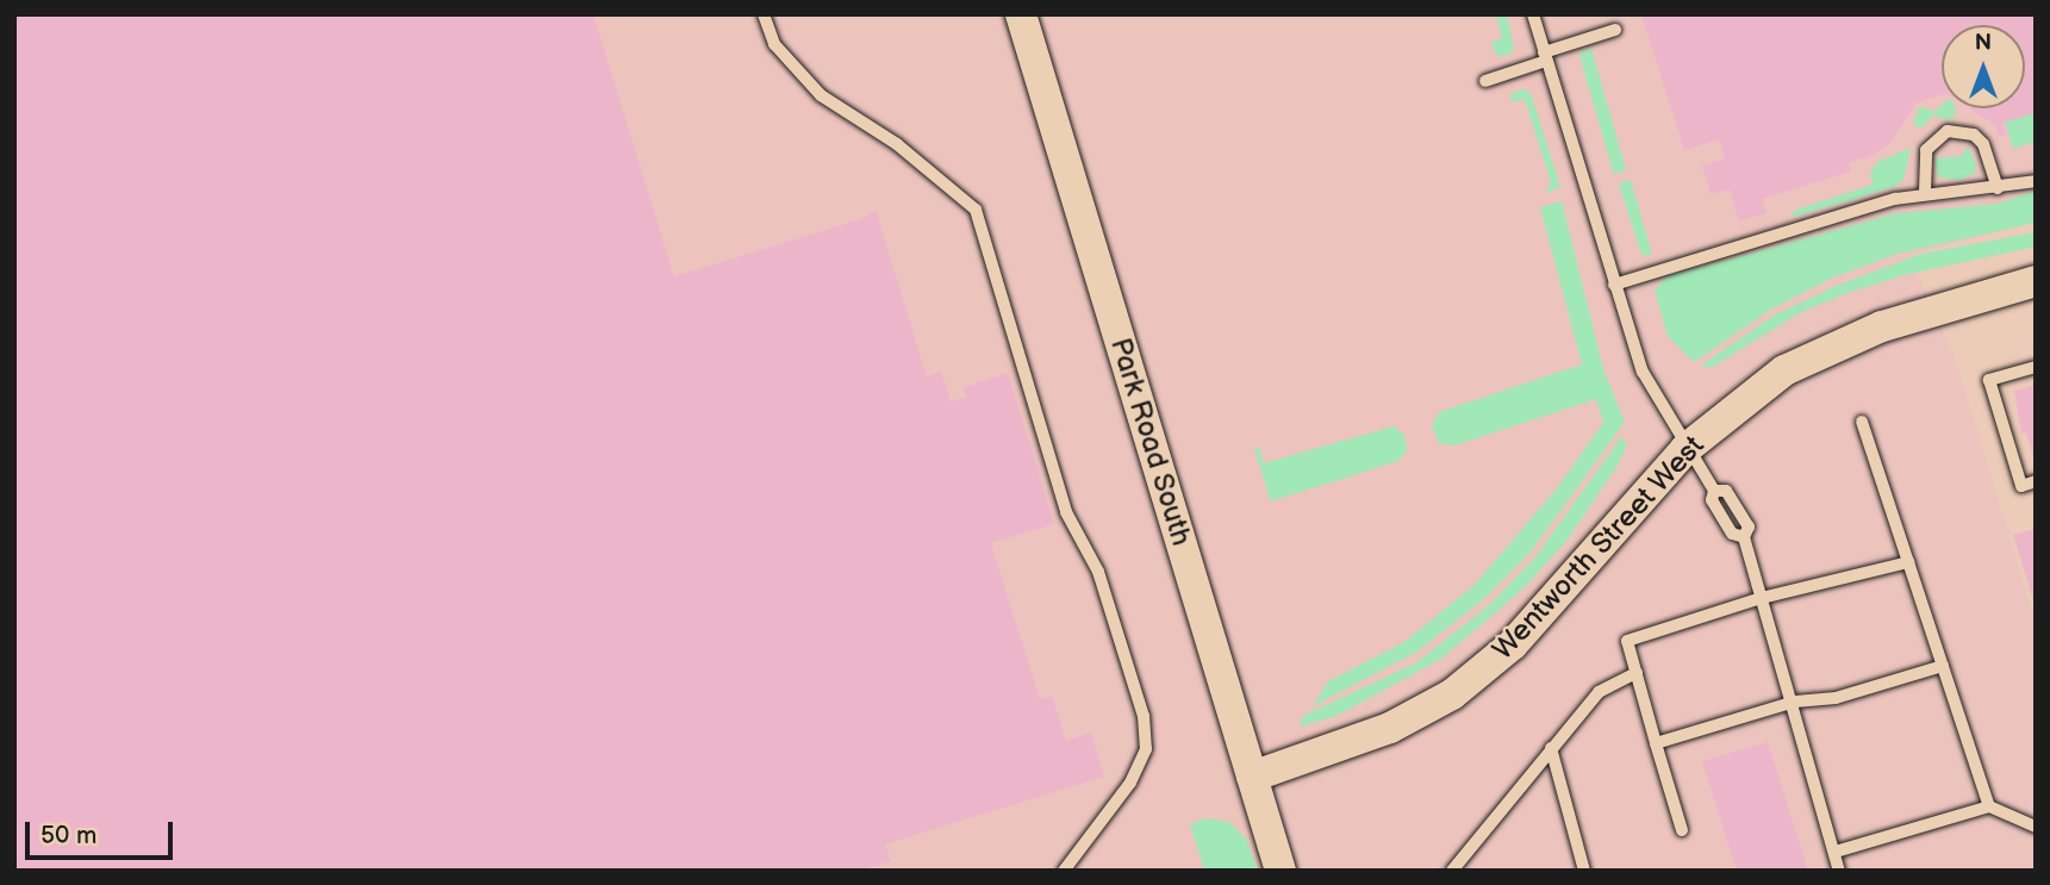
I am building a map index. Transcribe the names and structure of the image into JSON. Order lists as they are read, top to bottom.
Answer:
{
  "streets": {
    "main road": ["Park Road South", "Wentworth Street West"]
  },
  "crossings": [
    ["Park Road South", "Wentworth Street West"]
  ],
  "scale_bar": "50 m",
  "north": "top"
}
